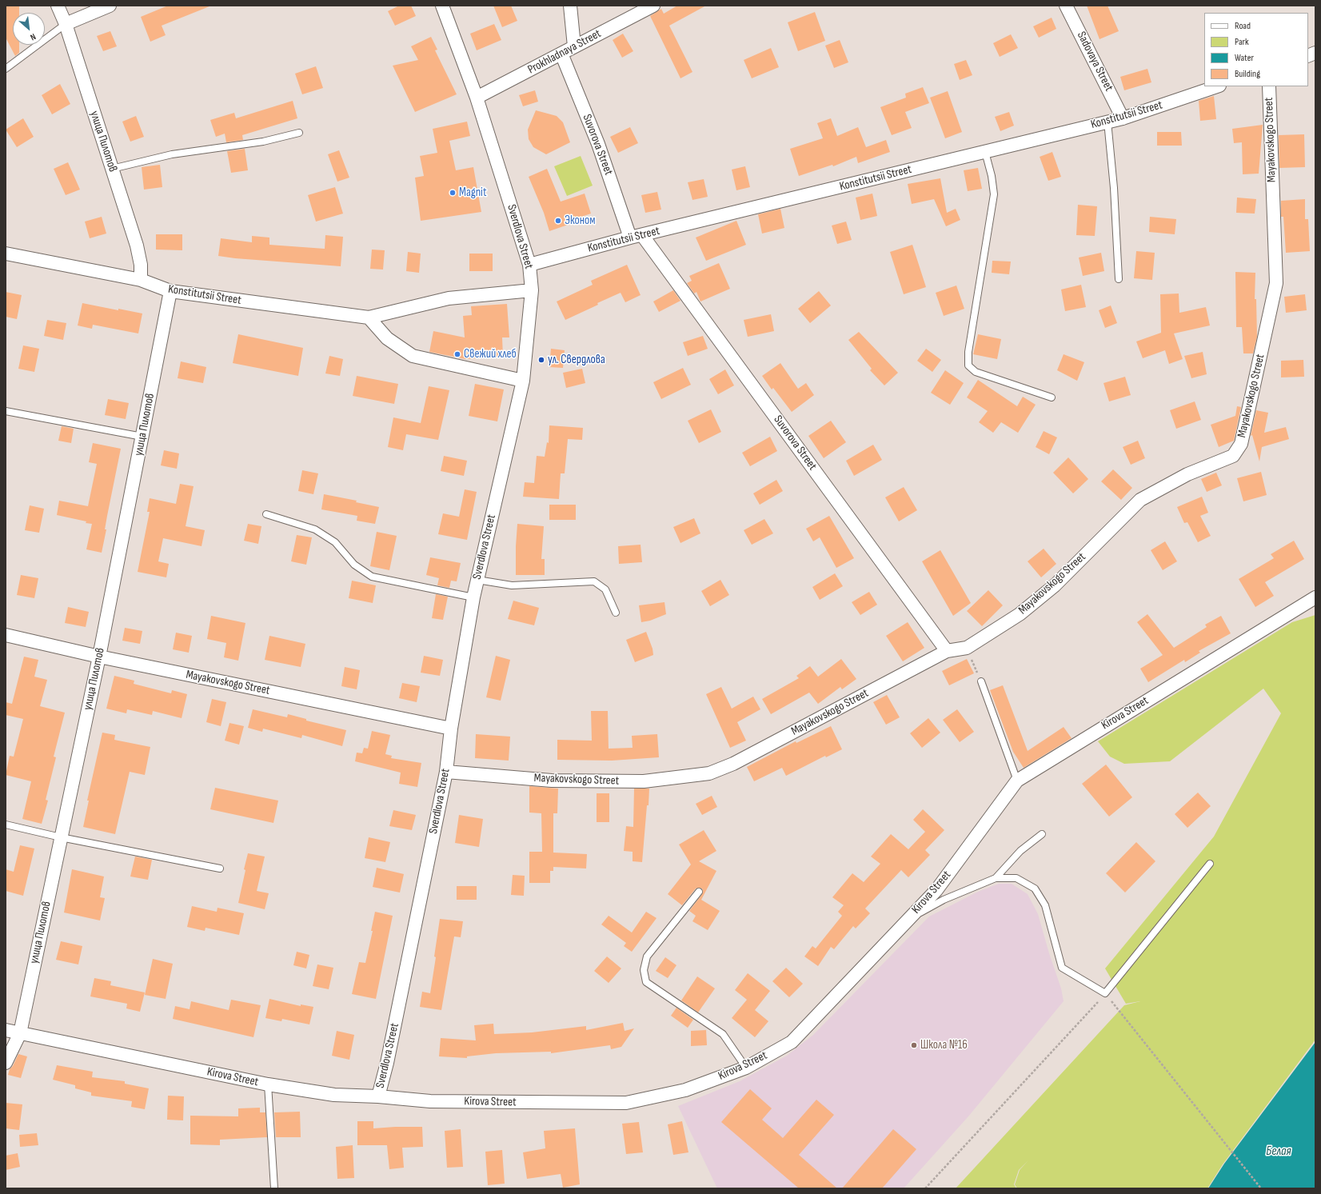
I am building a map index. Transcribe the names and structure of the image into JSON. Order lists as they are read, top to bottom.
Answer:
{
  "streets": {
    "street": [
      "Prokhladnaya Street",
      "Sadovaya Street",
      "Konstitutsii Street",
      "Mayakovskogo Street",
      "улица Пилотов",
      "Suvorova Street",
      "Sverdlova Street",
      "Kirova Street"
    ]
  },
  "crossings": [
    ["Prokhladnaya Street", "Suvorova Street"],
    ["Prokhladnaya Street", "Sverdlova Street"],
    ["Sadovaya Street", "Konstitutsii Street"],
    ["Konstitutsii Street", "улица Пилотов"],
    ["Konstitutsii Street", "Suvorova Street"],
    ["Konstitutsii Street", "Sverdlova Street"],
    ["Mayakovskogo Street", "улица Пилотов"],
    ["Mayakovskogo Street", "Suvorova Street"],
    ["Mayakovskogo Street", "Sverdlova Street"],
    ["улица Пилотов", "Kirova Street"],
    ["Sverdlova Street", "Kirova Street"]
  ],
  "water": ["Белая"],
  "places": [
    "Magnit",
    "Эконом",
    "Свежий хлеб",
    "ул. Свердлова",
    "Школа №16"
  ],
  "legend": [
    "Road",
    "Park",
    "Water",
    "Building"
  ],
  "north": "bottom right"
}
